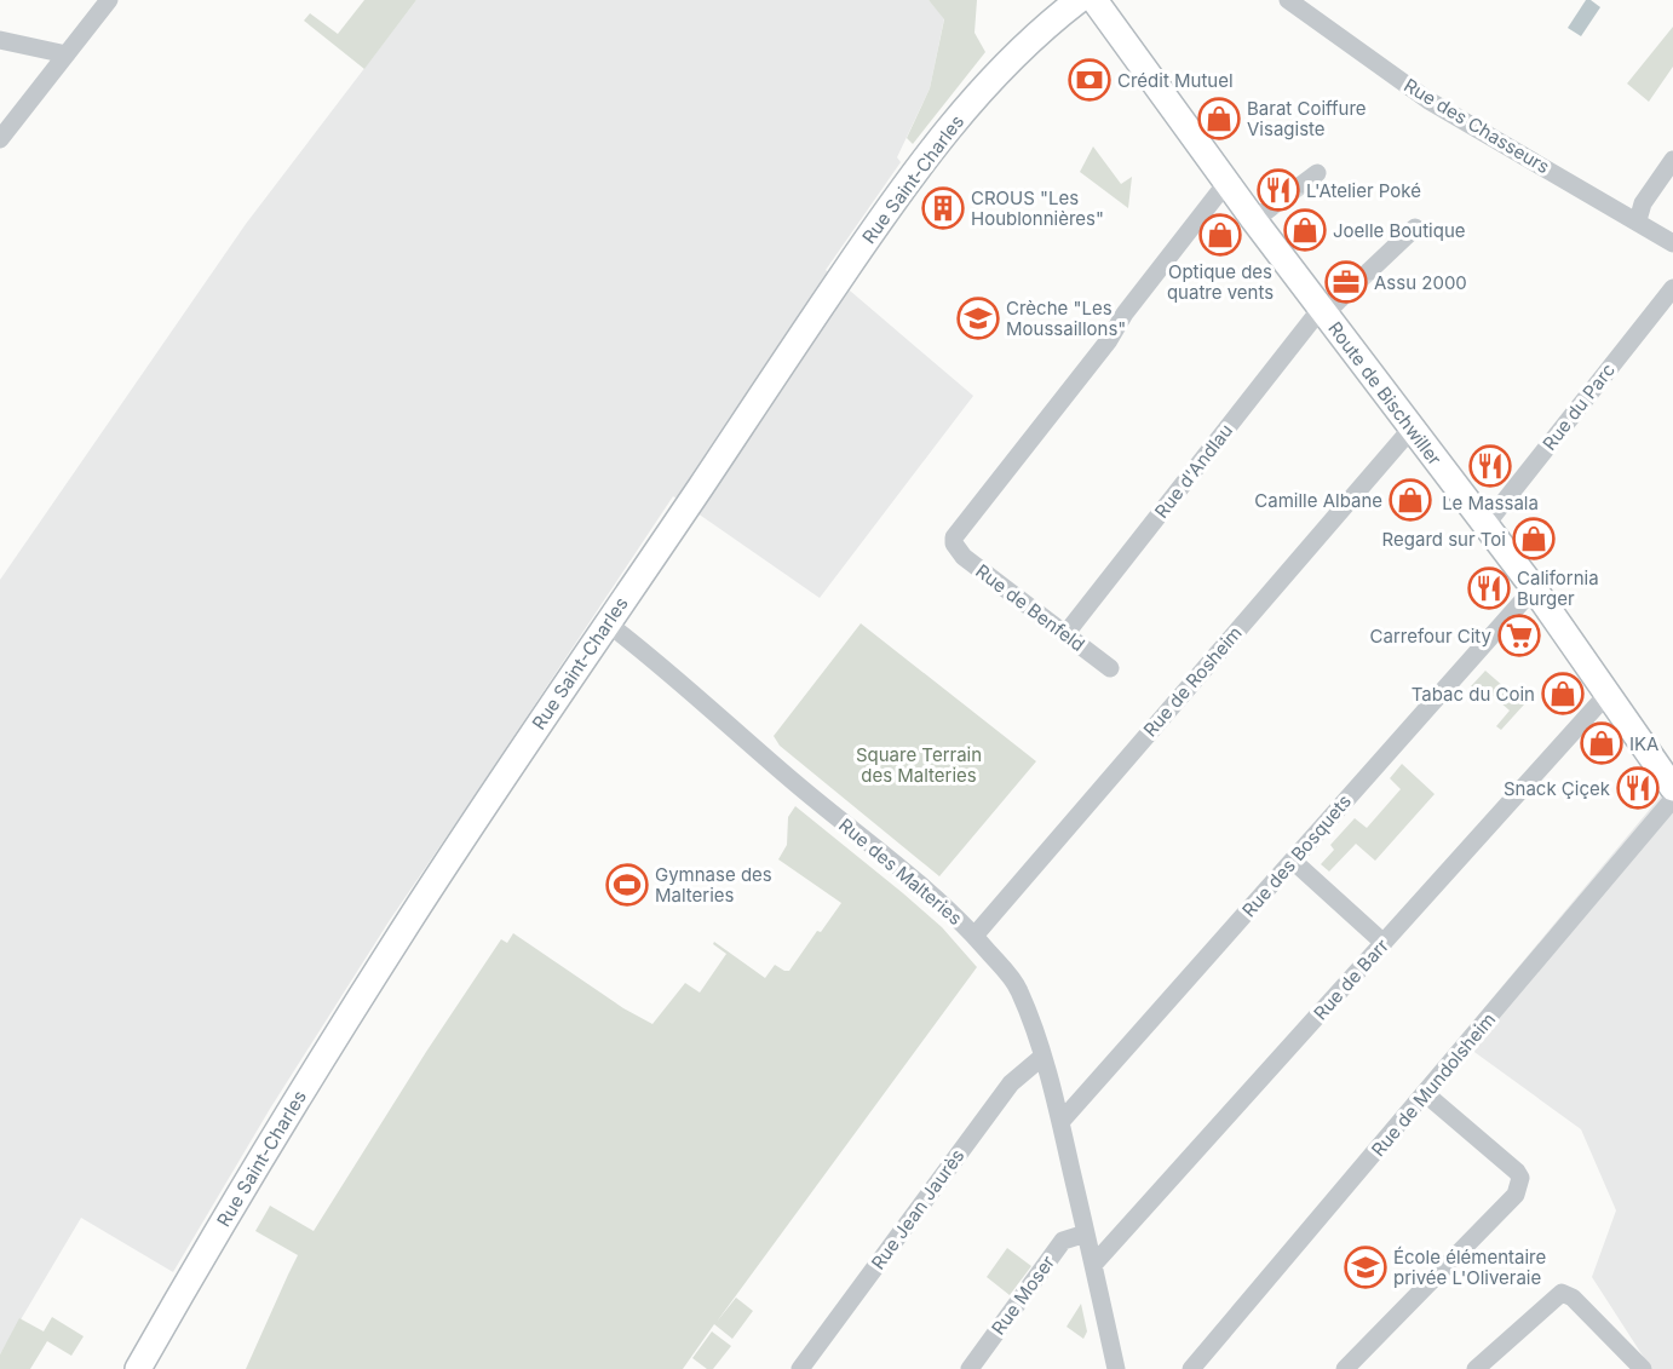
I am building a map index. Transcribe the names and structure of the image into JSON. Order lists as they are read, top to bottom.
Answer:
{
  "streets": {
    "street": [
      "Rue des Chasseurs",
      "Rue Saint-Charles",
      "Route de Bischwiller",
      "Rue du Parc",
      "Rue d'Andlau",
      "Rue de Benfeld",
      "Rue de Rosheim",
      "Rue des Bosquets",
      "Rue des Malteries",
      "Rue de Barr",
      "Rue de Mundolsheim",
      "Rue Jean Jaurès",
      "Rue Moser"
    ]
  },
  "crossings": [
    ["Rue Saint-Charles", "Rue des Malteries"],
    ["Route de Bischwiller", "Rue du Parc"],
    ["Route de Bischwiller", "Rue d'Andlau"],
    ["Route de Bischwiller", "Rue de Benfeld"],
    ["Route de Bischwiller", "Rue de Rosheim"],
    ["Route de Bischwiller", "Rue des Bosquets"],
    ["Route de Bischwiller", "Rue de Barr"],
    ["Rue d'Andlau", "Rue de Benfeld"],
    ["Rue de Rosheim", "Rue des Malteries"],
    ["Rue des Bosquets", "Rue des Malteries"],
    ["Rue des Malteries", "Rue de Barr"],
    ["Rue des Malteries", "Rue Jean Jaurès"],
    ["Rue des Malteries", "Rue Moser"]
  ],
  "parks": ["Square Terrain des Malteries"],
  "places": {
    "bank": ["Crédit Mutuel"],
    "shop": [
      "Barat Coiffure Visagiste",
      "Joelle Boutique",
      "Optique des quatre vents",
      "Camille Albane",
      "Regard sur Toi",
      "Tabac du Coin",
      "IKA"
    ],
    "restaurant": [
      "L'Atelier Poké",
      "Le Massala",
      "California Burger",
      "Snack Çiçek"
    ],
    "building": ["CROUS \"Les Houblonnières\""],
    "office": ["Assu 2000"],
    "school or university": ["Crèche \"Les Moussaillons\"", "École élémentaire privée L'Oliveraie"],
    "supermarket": ["Carrefour City"],
    "sports": ["Gymnase des Malteries"]
  }
}
